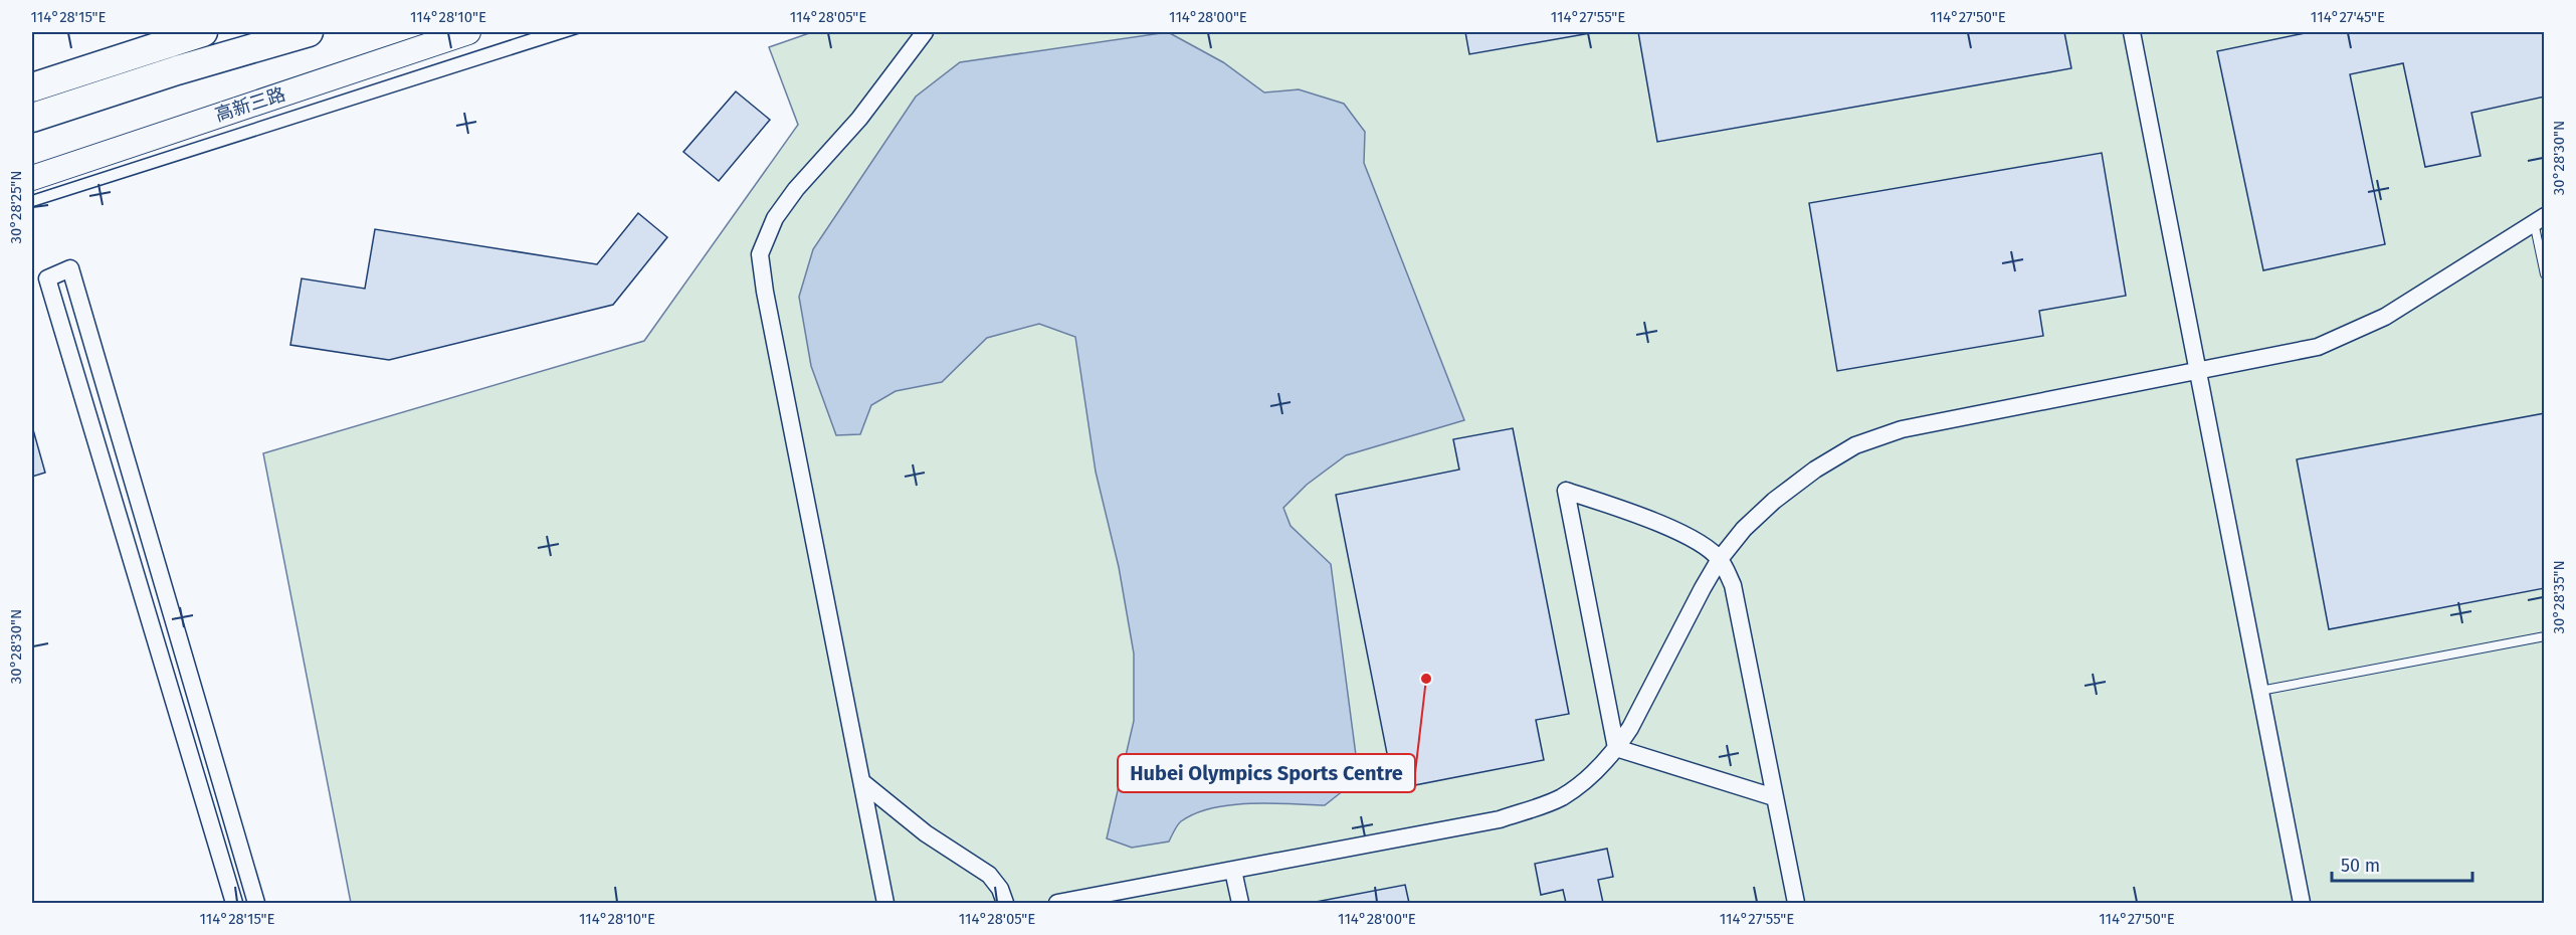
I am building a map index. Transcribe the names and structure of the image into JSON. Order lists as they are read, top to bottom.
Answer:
{
  "streets": {
    "main road": ["高新三路"]
  },
  "places": ["Hubei Olympics Sports Centre"],
  "scale_bar": "50 m",
  "coordinates": [
    "114°28'15\"E",
    "114°28'10\"E",
    "114°28'05\"E",
    "114°28'00\"E",
    "114°27'55\"E",
    "114°27'50\"E",
    "114°27'45\"E",
    "30°28'30\"N",
    "30°28'25\"N",
    "30°28'35\"N"
  ]
}
